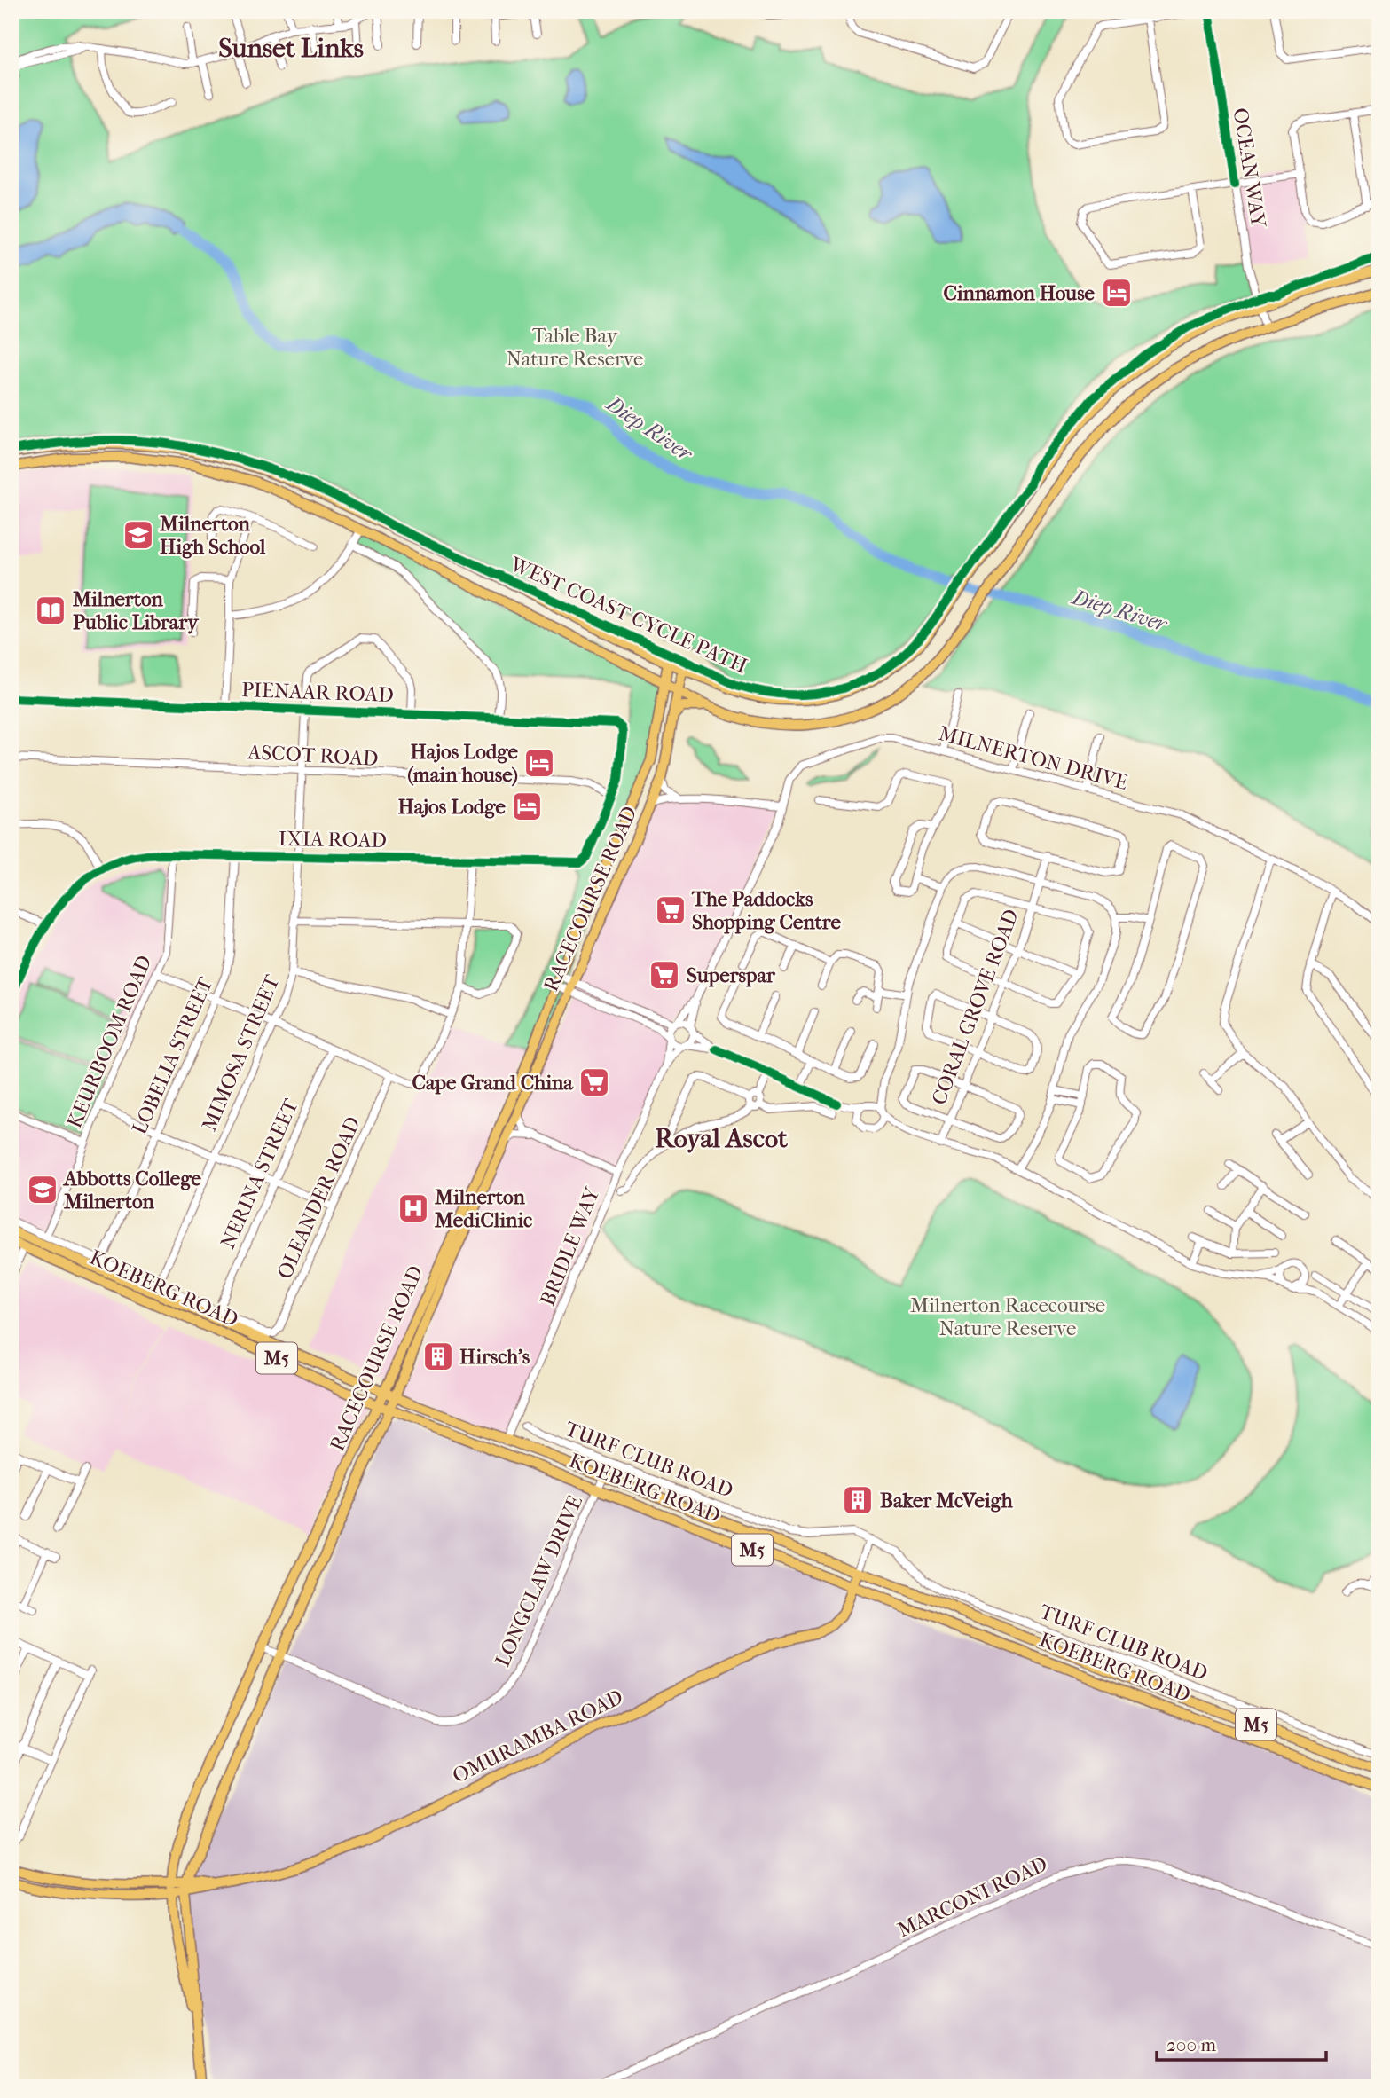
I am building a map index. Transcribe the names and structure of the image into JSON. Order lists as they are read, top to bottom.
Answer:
{
  "streets": {
    "main road": [
      "RACECOURSE ROAD",
      "KOEBERG ROAD",
      "M5",
      "OMURAMBA ROAD"
    ],
    "street": [
      "OCEAN WAY",
      "PIENAAR ROAD",
      "ASCOT ROAD",
      "MILNERTON DRIVE",
      "IXIA ROAD",
      "CORAL GROVE ROAD",
      "KEURBOOM ROAD",
      "MIMOSA STREET",
      "LOBELIA STREET",
      "NERINA STREET",
      "OLEANDER ROAD",
      "BRIDLE WAY",
      "TURF CLUB ROAD",
      "LONGCLAW DRIVE",
      "MARCONI ROAD"
    ],
    "cycle path": ["WEST COAST CYCLE PATH"]
  },
  "crossings": [
    ["PIENAAR ROAD", "IXIA ROAD"],
    ["PIENAAR ROAD", "MIMOSA STREET"],
    ["ASCOT ROAD", "IXIA ROAD"],
    ["ASCOT ROAD", "MIMOSA STREET"],
    ["IXIA ROAD", "KEURBOOM ROAD"],
    ["IXIA ROAD", "MIMOSA STREET"],
    ["IXIA ROAD", "LOBELIA STREET"],
    ["RACECOURSE ROAD", "KOEBERG ROAD"],
    ["RACECOURSE ROAD", "LONGCLAW DRIVE"],
    ["RACECOURSE ROAD", "OMURAMBA ROAD"],
    ["NERINA STREET", "OLEANDER ROAD"],
    ["BRIDLE WAY", "KOEBERG ROAD"],
    ["KOEBERG ROAD", "LONGCLAW DRIVE"],
    ["KOEBERG ROAD", "OMURAMBA ROAD"]
  ],
  "districts": ["Sunset Links", "Royal Ascot"],
  "water": ["Diep River"],
  "parks": ["Table Bay Nature Reserve", "Milnerton Racecourse Nature Reserve"],
  "places": {
    "hotel": ["Cinnamon House", "Hajos Lodge (main house)", "Hajos Lodge"],
    "school or university": ["Milnerton High School", "Abbotts College Milnerton"],
    "library": ["Milnerton Public Library"],
    "supermarket": ["The Paddocks Shopping Centre", "Superspar", "Cape Grand China"],
    "hospital": ["Milnerton MediClinic"],
    "building": ["Hirsch's", "Baker McVeigh"]
  },
  "scale_bar": "200 m"
}
